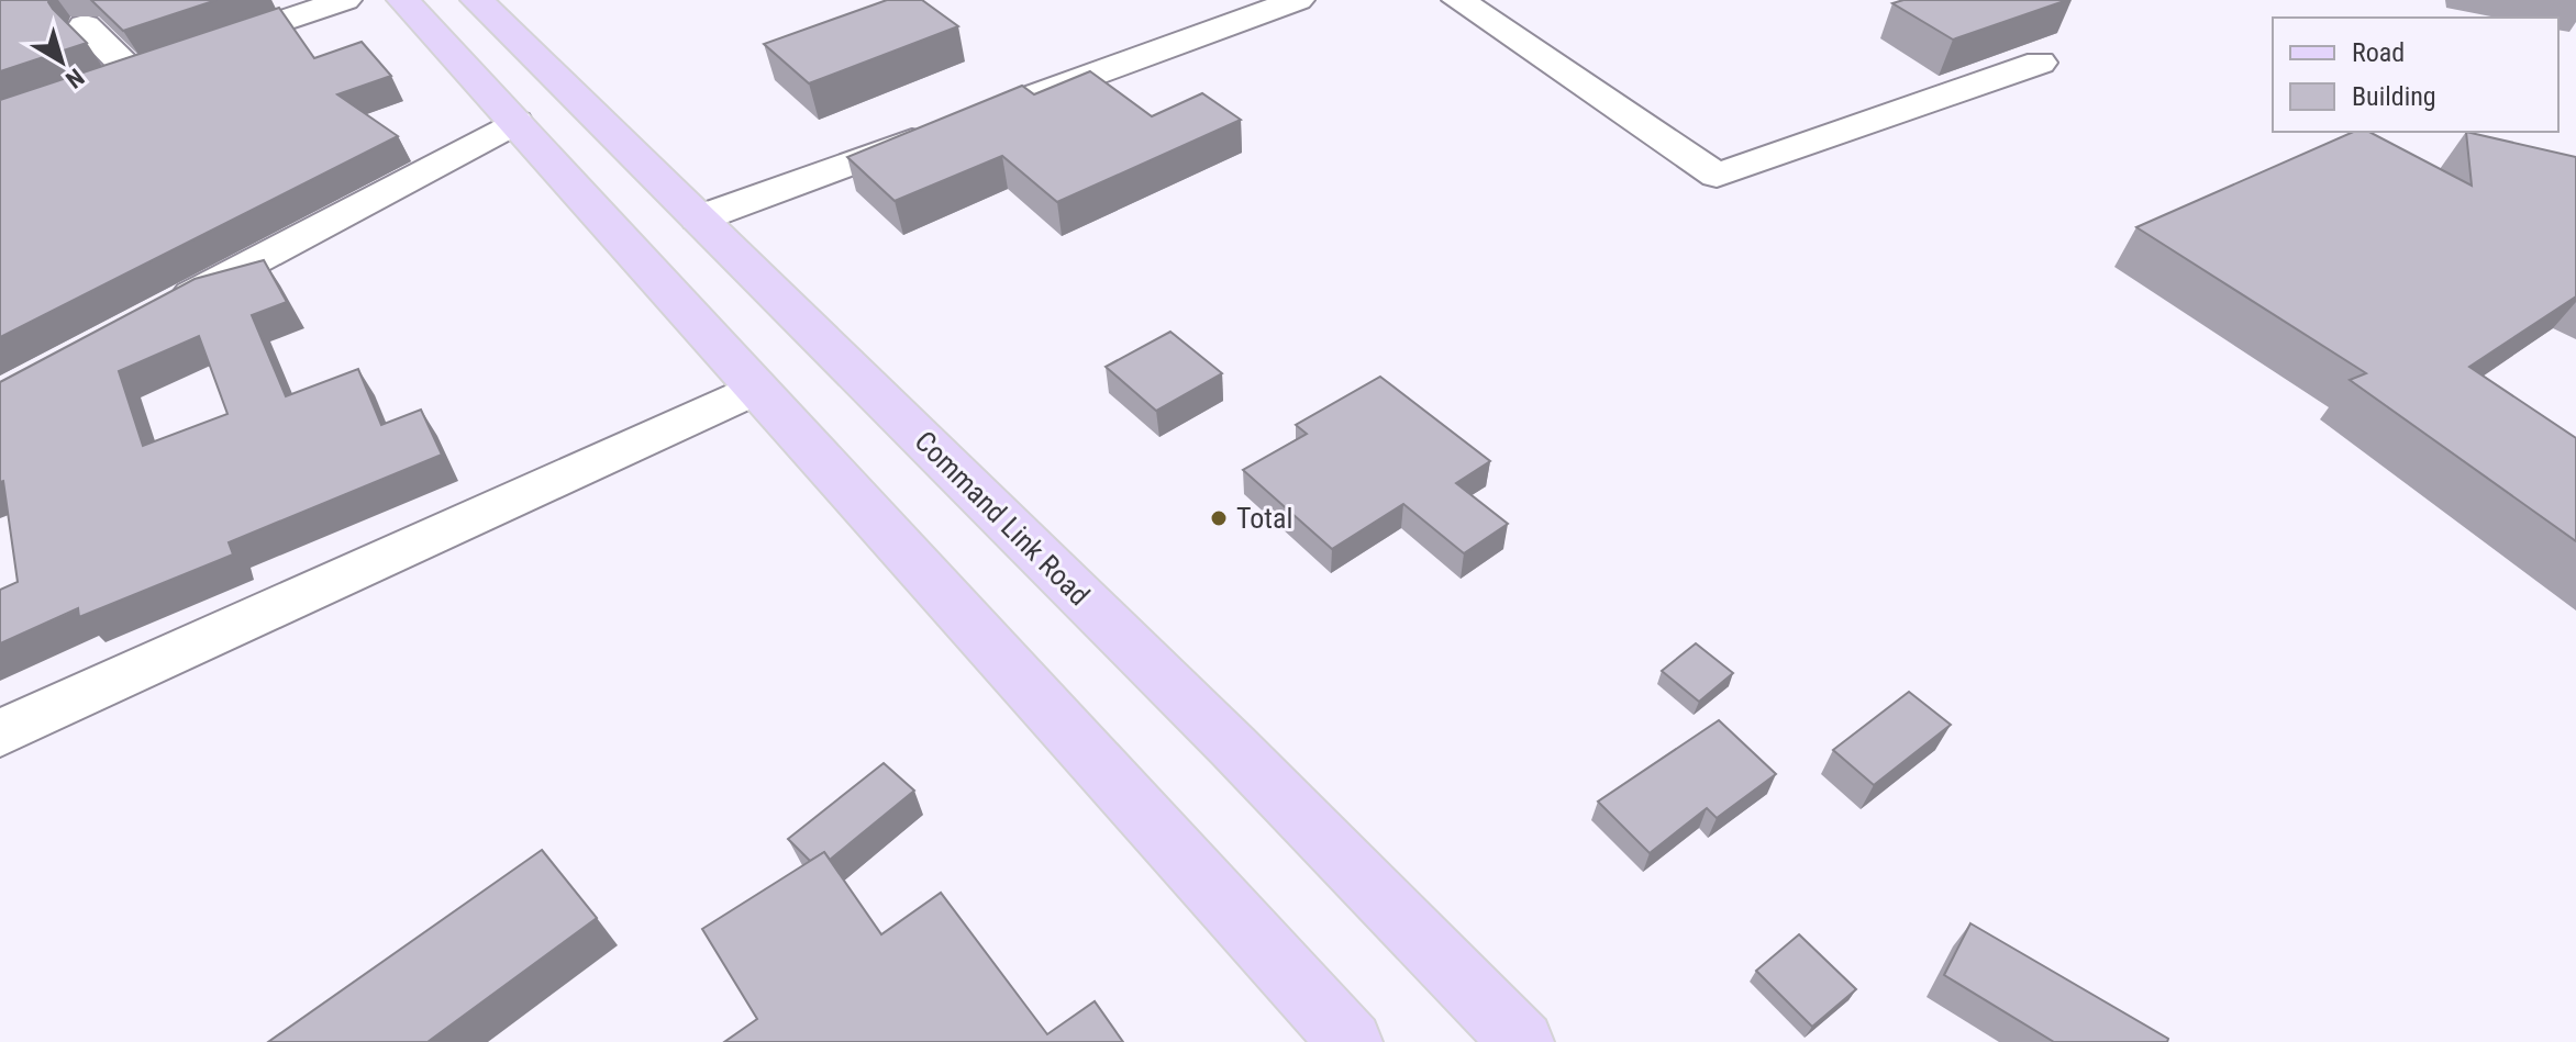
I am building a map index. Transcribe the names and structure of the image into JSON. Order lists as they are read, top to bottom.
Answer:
{
  "streets": {
    "main road": ["Command Link Road"]
  },
  "places": ["Total"],
  "legend": ["Road", "Building"],
  "north": "bottom right"
}
